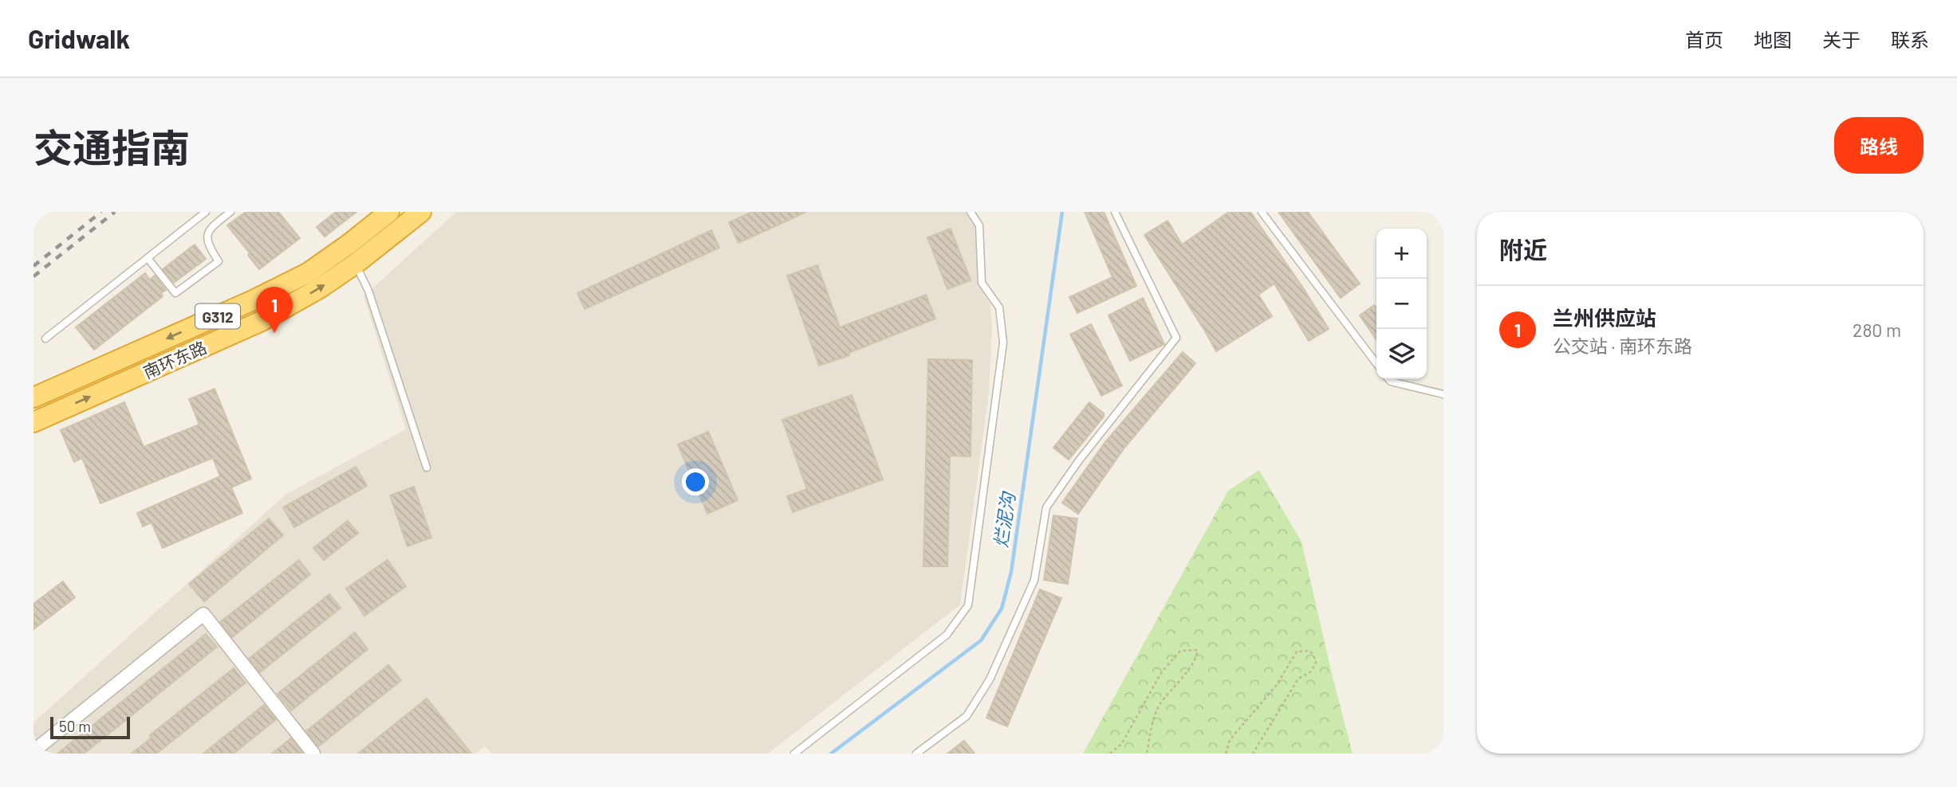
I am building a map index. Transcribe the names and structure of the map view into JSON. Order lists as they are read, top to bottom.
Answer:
{
  "streets": {
    "highway": ["G312", "南环东路"]
  },
  "water": ["烂泥沟"],
  "scale_bar": "50 m",
  "page": {
    "header": "Gridwalk",
    "nav": [
      "首页",
      "地图",
      "关于",
      "联系"
    ],
    "title": "交通指南",
    "buttons": "路线",
    "heading": "附近",
    "map_buttons": ["+", "−"],
    "list": [
      {
        "mark": "1",
        "name": "兰州供应站",
        "note": "公交站 · 南环东路",
        "value": "280 m"
      }
    ],
    "pins": "1",
    "scale": "50 m"
  }
}
